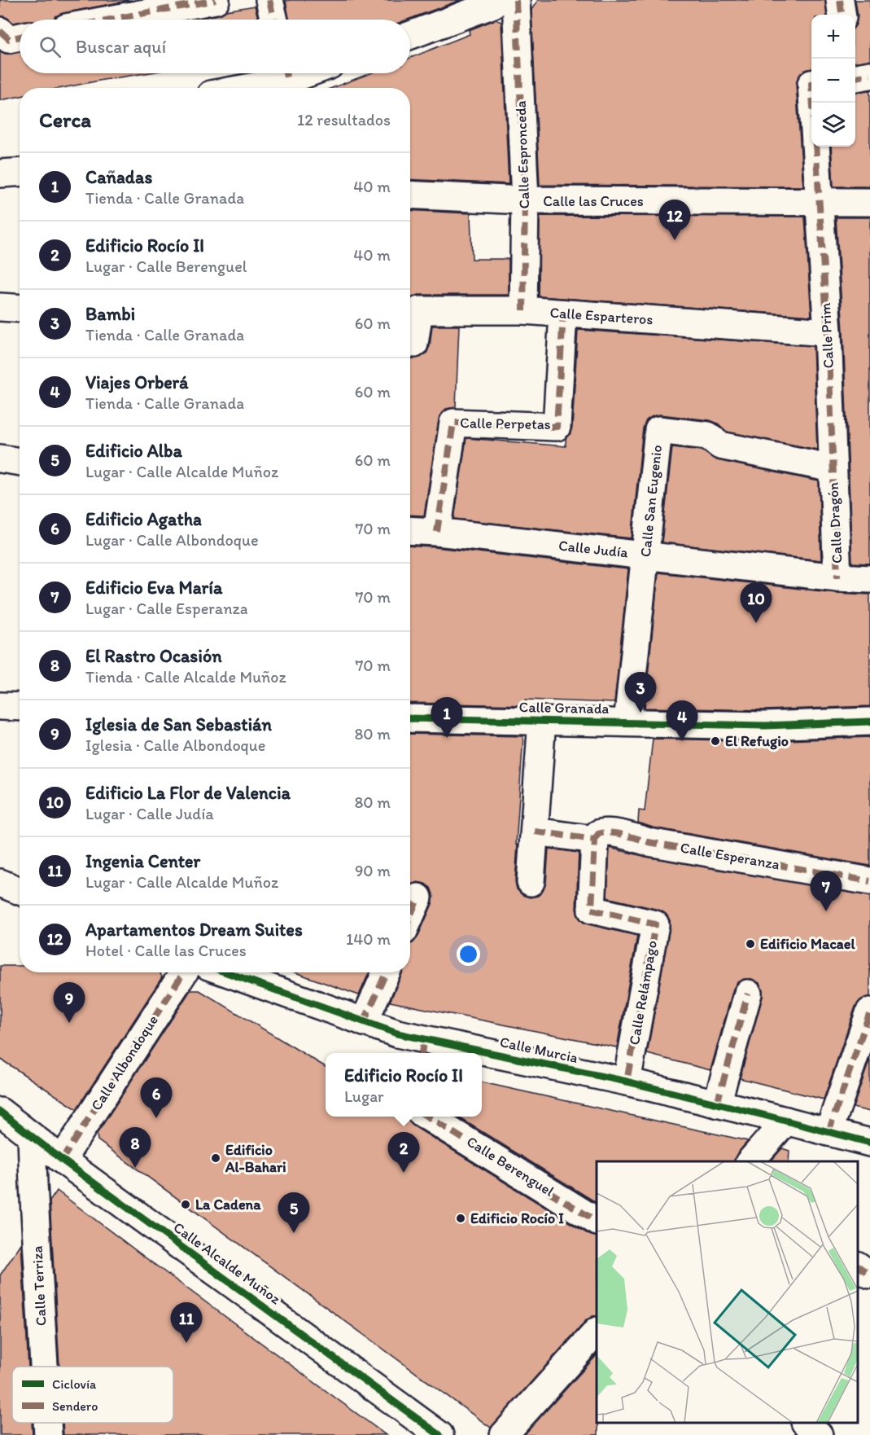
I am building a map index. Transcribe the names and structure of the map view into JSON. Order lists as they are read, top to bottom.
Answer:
{
  "streets": {
    "street": [
      "Calle Espronceda",
      "Calle las Cruces",
      "Calle Esparteros",
      "Calle Prim",
      "Calle Perpetas",
      "Calle San Eugenio",
      "Calle Dragón",
      "Calle Judía",
      "Calle Granada",
      "Calle Esperanza",
      "Calle Relámpago",
      "Calle Murcia",
      "Calle Albondoque",
      "Calle Berenguel",
      "Calle Alcalde Muñoz",
      "Calle Terriza"
    ]
  },
  "crossings": [
    ["Calle Espronceda", "Calle las Cruces"],
    ["Calle Espronceda", "Calle Esparteros"],
    ["Calle las Cruces", "Calle Prim"],
    ["Calle Esparteros", "Calle Prim"],
    ["Calle Esparteros", "Calle Perpetas"],
    ["Calle Prim", "Calle San Eugenio"],
    ["Calle Prim", "Calle Dragón"],
    ["Calle Perpetas", "Calle Judía"],
    ["Calle San Eugenio", "Calle Dragón"],
    ["Calle San Eugenio", "Calle Judía"],
    ["Calle San Eugenio", "Calle Granada"],
    ["Calle Dragón", "Calle Judía"],
    ["Calle Esperanza", "Calle Relámpago"],
    ["Calle Relámpago", "Calle Murcia"],
    ["Calle Albondoque", "Calle Alcalde Muñoz"],
    ["Calle Alcalde Muñoz", "Calle Terriza"]
  ],
  "places": [
    "El Refugio",
    "Edificio Macael",
    "Edificio Al-Bahari",
    "La Cadena",
    "Edificio Rocío I"
  ],
  "legend": ["Ciclovía", "Sendero"],
  "page": {
    "map_buttons": ["+", "−"],
    "search": "Buscar aquí",
    "heading": ["Cerca", "12 resultados"],
    "list": [
      {
        "mark": "1",
        "name": "Cañadas",
        "note": "Tienda · Calle Granada",
        "value": "40 m"
      },
      {
        "mark": "2",
        "name": "Edificio Rocío II",
        "note": "Lugar · Calle Berenguel",
        "value": "40 m"
      },
      {
        "mark": "3",
        "name": "Bambi",
        "note": "Tienda · Calle Granada",
        "value": "60 m"
      },
      {
        "mark": "4",
        "name": "Viajes Orberá",
        "note": "Tienda · Calle Granada",
        "value": "60 m"
      },
      {
        "mark": "5",
        "name": "Edificio Alba",
        "note": "Lugar · Calle Alcalde Muñoz",
        "value": "60 m"
      },
      {
        "mark": "6",
        "name": "Edificio Agatha",
        "note": "Lugar · Calle Albondoque",
        "value": "70 m"
      },
      {
        "mark": "7",
        "name": "Edificio Eva María",
        "note": "Lugar · Calle Esperanza",
        "value": "70 m"
      },
      {
        "mark": "8",
        "name": "El Rastro Ocasión",
        "note": "Tienda · Calle Alcalde Muñoz",
        "value": "70 m"
      },
      {
        "mark": "9",
        "name": "Iglesia de San Sebastián",
        "note": "Iglesia · Calle Albondoque",
        "value": "80 m"
      },
      {
        "mark": "10",
        "name": "Edificio La Flor de Valencia",
        "note": "Lugar · Calle Judía",
        "value": "80 m"
      },
      {
        "mark": "11",
        "name": "Ingenia Center",
        "note": "Lugar · Calle Alcalde Muñoz",
        "value": "90 m"
      },
      {
        "mark": "12",
        "name": "Apartamentos Dream Suites",
        "note": "Hotel · Calle las Cruces",
        "value": "140 m"
      }
    ],
    "pins": [
      "12",
      "10",
      "3",
      "1",
      "4",
      "7",
      "9",
      "6",
      "8",
      "2",
      "5",
      "11"
    ],
    "popup": ["Edificio Rocío II", "Lugar"]
  }
}
